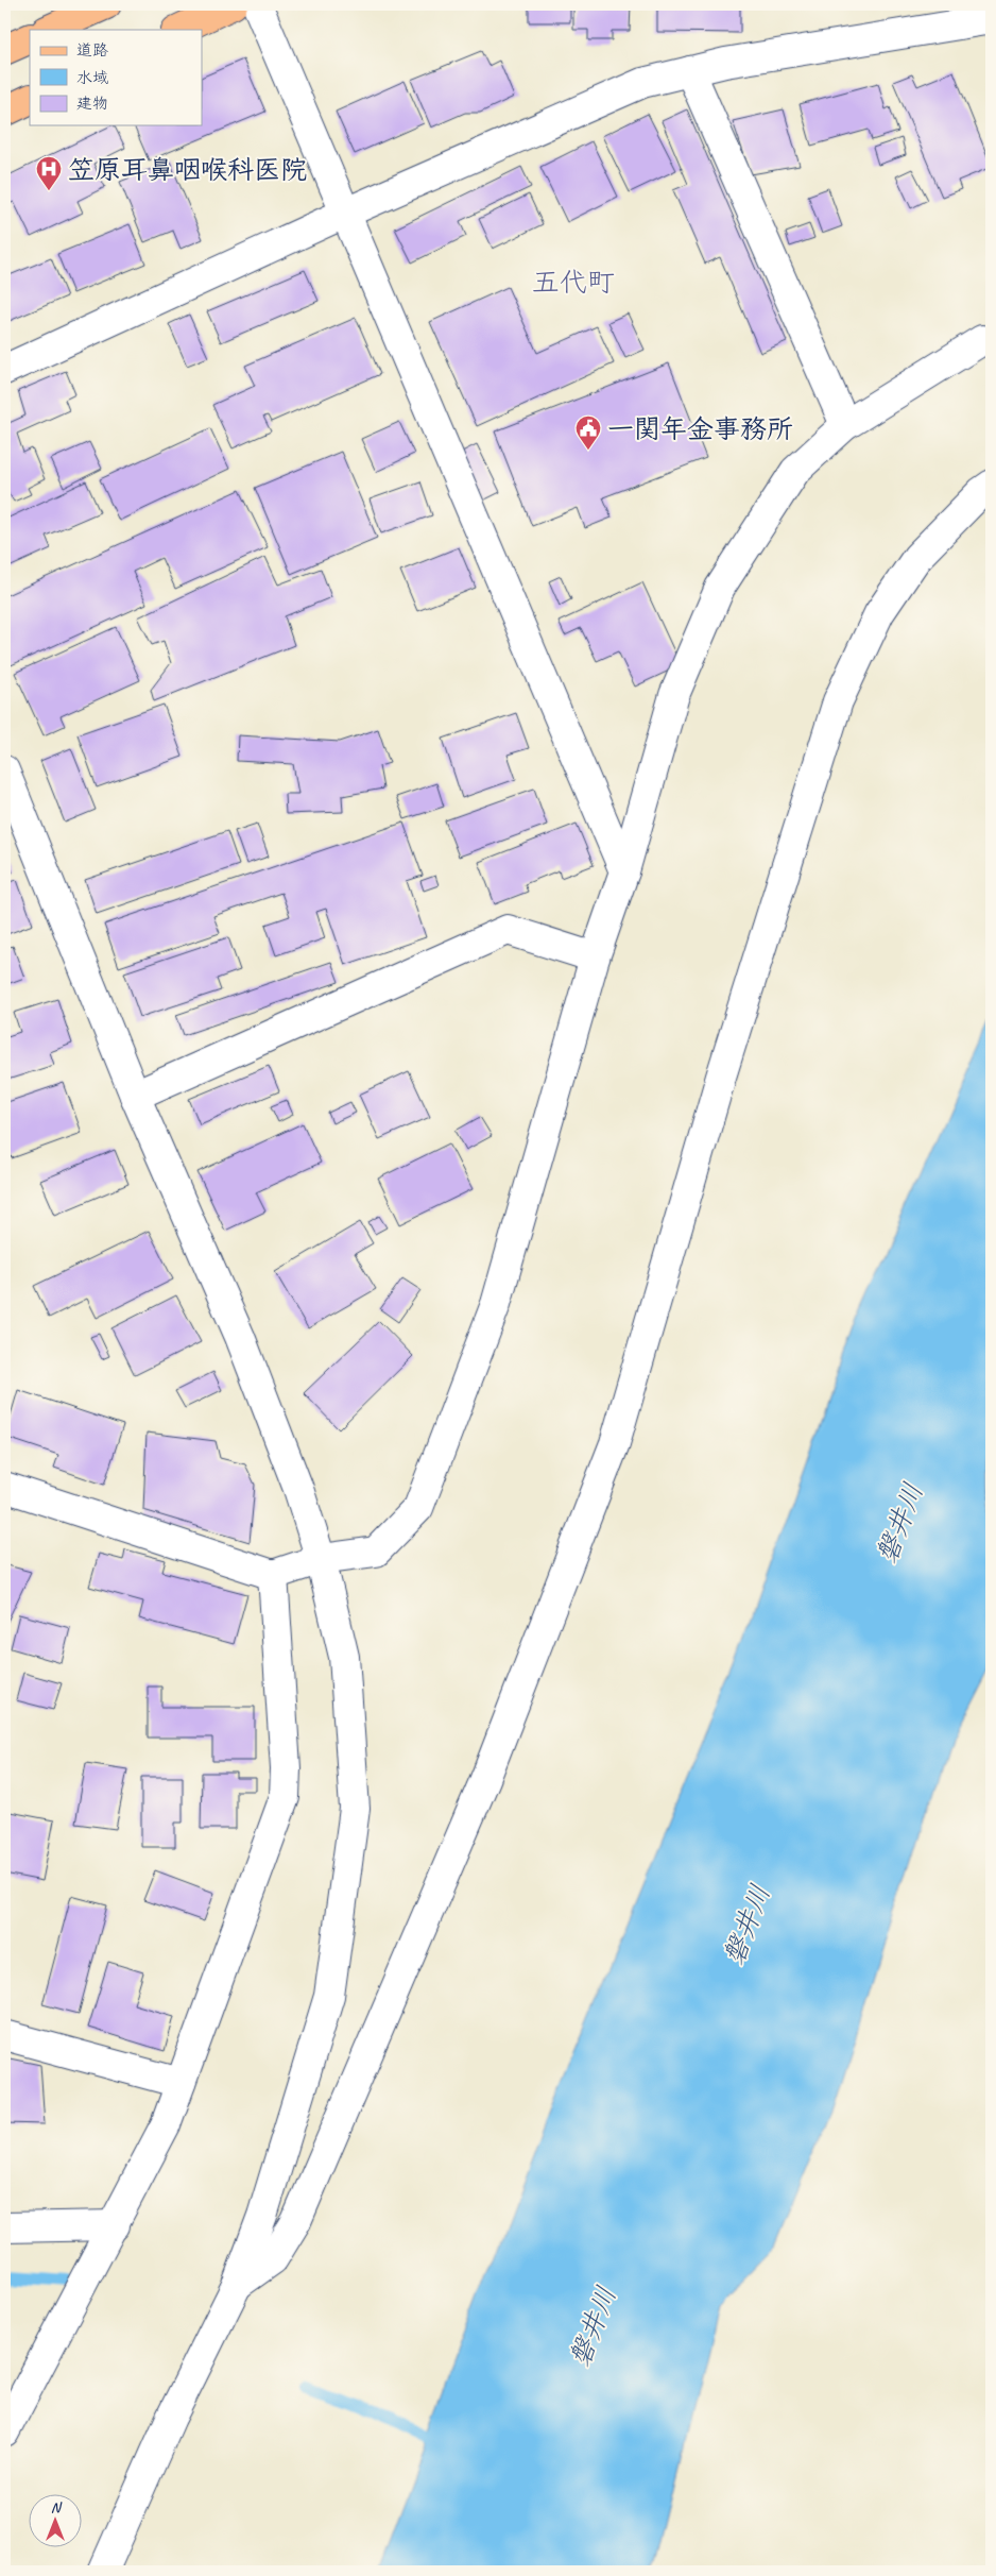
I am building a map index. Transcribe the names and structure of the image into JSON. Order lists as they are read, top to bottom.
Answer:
{
  "districts": ["五代町"],
  "water": ["磐井川"],
  "places": {
    "hospital": ["笠原耳鼻咽喉科医院"],
    "public building": ["一関年金事務所"]
  },
  "legend": ["道路", "水域", "建物"],
  "north": "top"
}
